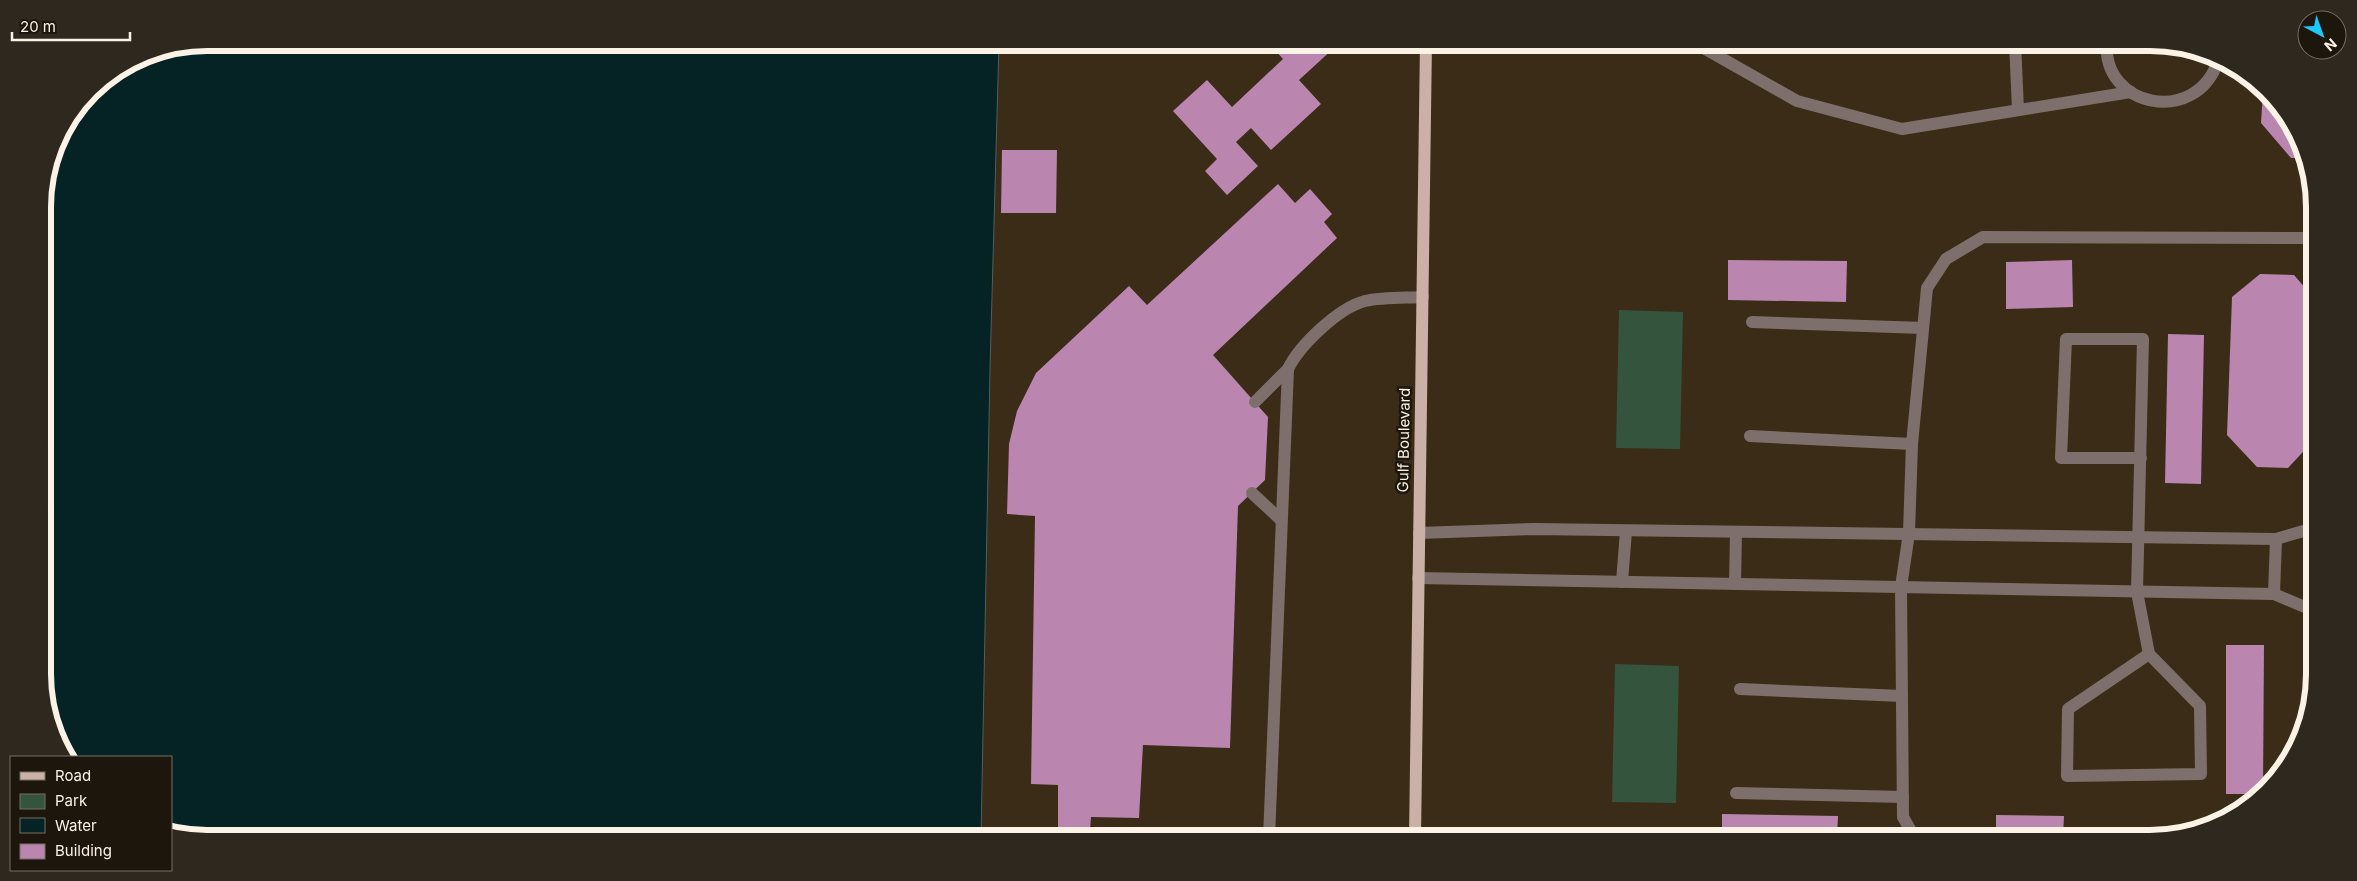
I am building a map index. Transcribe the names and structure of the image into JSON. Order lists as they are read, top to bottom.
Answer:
{
  "streets": {
    "main road": ["Gulf Boulevard"]
  },
  "legend": [
    "Road",
    "Park",
    "Water",
    "Building"
  ],
  "scale_bar": "20 m",
  "north": "bottom right"
}
